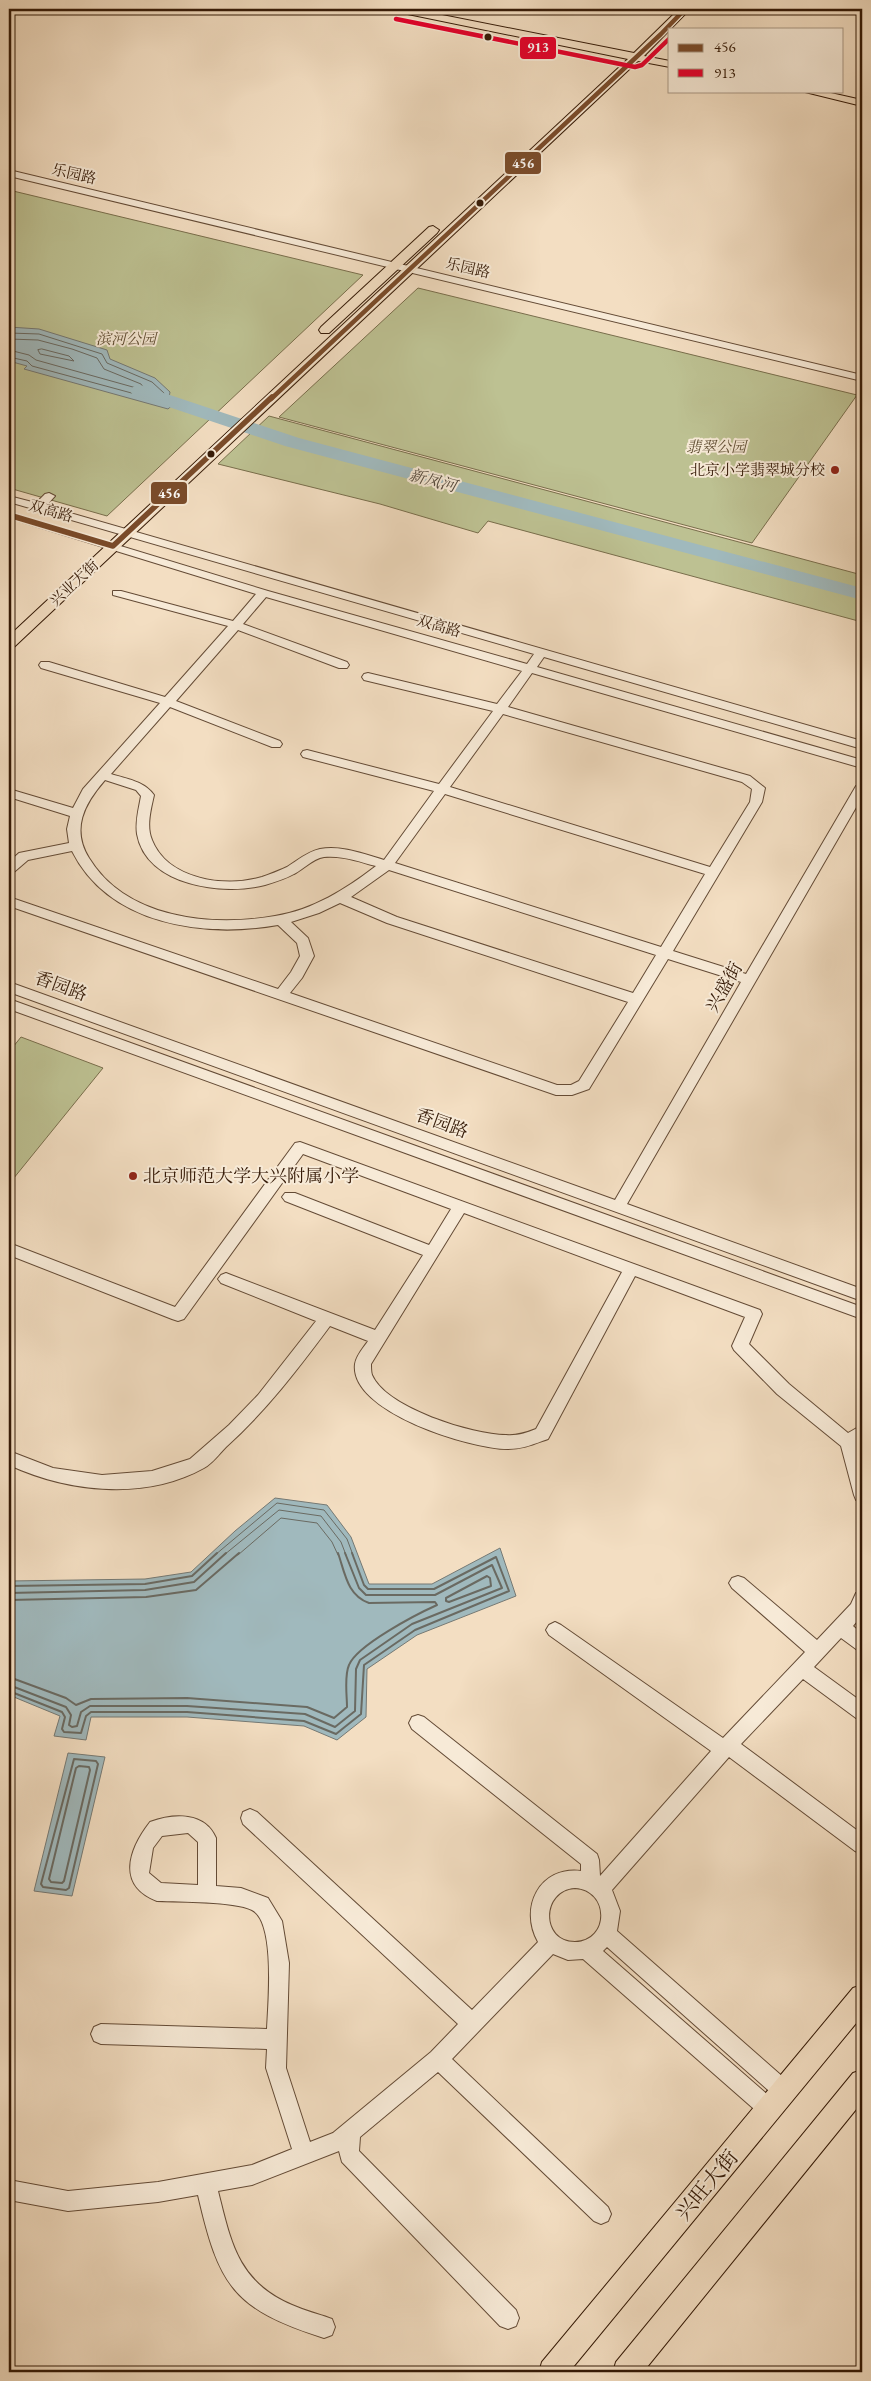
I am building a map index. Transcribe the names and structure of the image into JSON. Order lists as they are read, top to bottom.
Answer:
{
  "streets": {
    "main road": ["兴业大街", "兴旺大街"],
    "street": [
      "乐园路",
      "双高路",
      "香园路",
      "兴盛街"
    ]
  },
  "crossings": [
    ["乐园路", "兴业大街"],
    ["双高路", "兴业大街"],
    ["香园路", "兴盛街"]
  ],
  "water": ["新凤河"],
  "parks": ["滨河公园", "翡翠公园"],
  "places": ["北京小学翡翠城分校", "北京师范大学大兴附属小学"],
  "lines": ["transit line 456", "transit line 913"],
  "legend": ["456", "913"]
}
